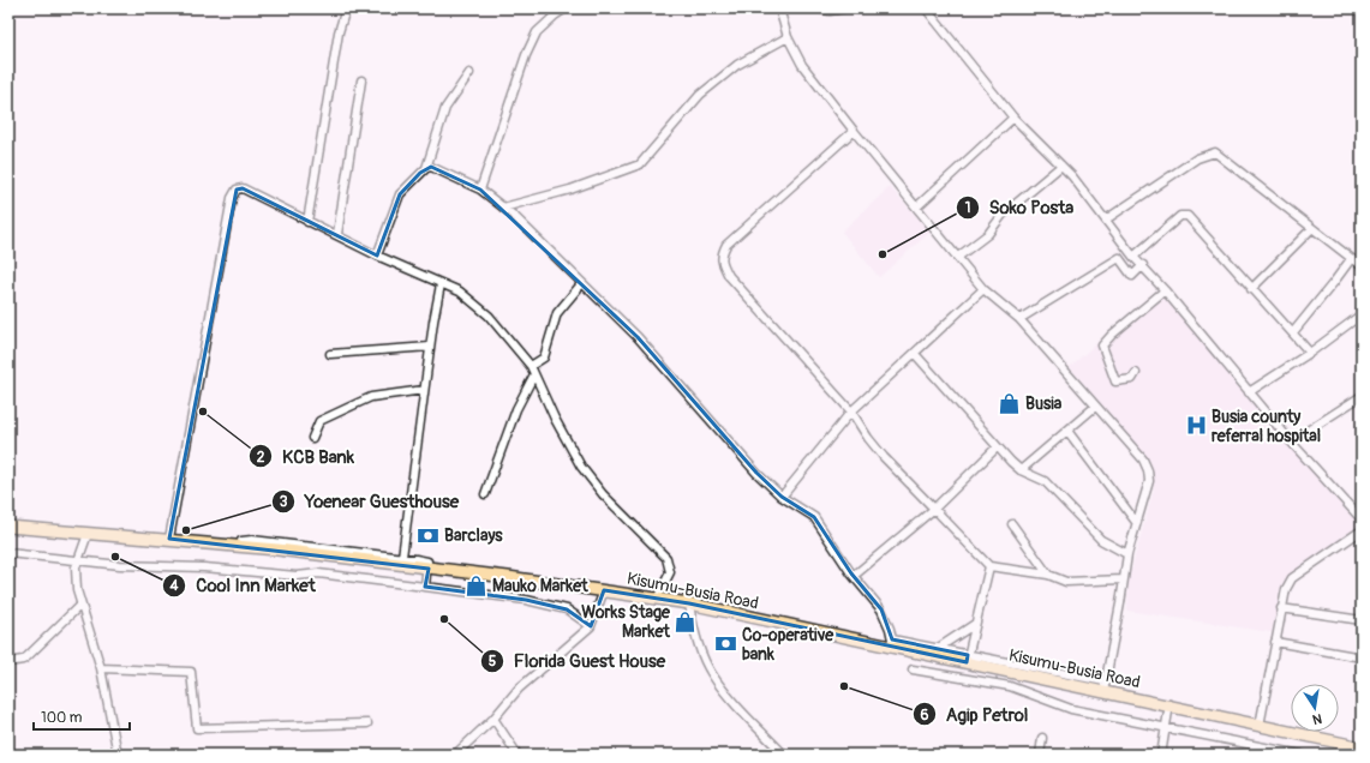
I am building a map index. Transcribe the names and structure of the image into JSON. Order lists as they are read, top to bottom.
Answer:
{
  "streets": {
    "highway": ["Kisumu-Busia Road"]
  },
  "places": {
    "other": [
      "Soko Posta",
      "KCB Bank",
      "Yoenear Guesthouse",
      "Cool Inn Market",
      "Florida Guest House",
      "Agip Petrol"
    ],
    "shop": ["Busia", "Mauko Market", "Works Stage Market"],
    "hospital": ["Busia county referral hospital"],
    "bank": ["Barclays", "Co-operative bank"]
  },
  "scale_bar": "100 m",
  "north": "bottom"
}
